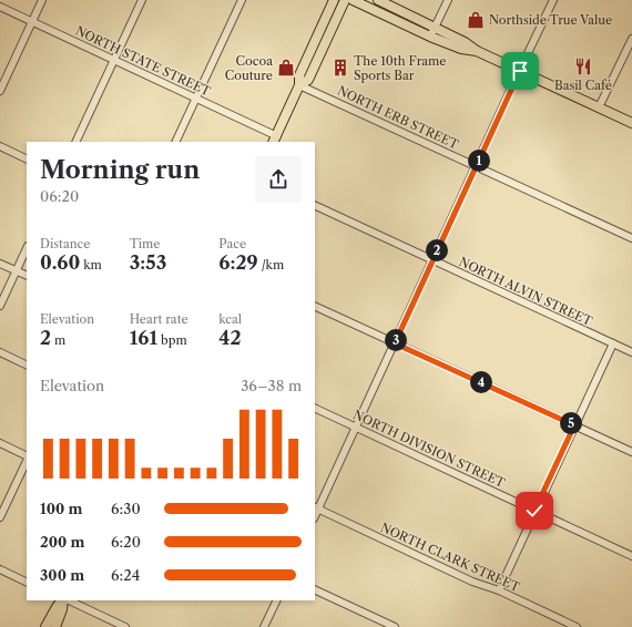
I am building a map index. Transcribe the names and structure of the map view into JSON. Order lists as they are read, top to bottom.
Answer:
{
  "streets": {
    "street": [
      "NORTH STATE STREET",
      "NORTH ERB STREET",
      "NORTH ALVIN STREET",
      "NORTH DIVISION STREET",
      "NORTH CLARK STREET"
    ]
  },
  "places": {
    "shop": ["Northside True Value", "Cocoa Couture"],
    "restaurant": ["Basil Café"],
    "building": ["The 10th Frame Sports Bar"]
  },
  "page": {
    "heading": ["Morning run", "06:20"],
    "pins": [
      "1",
      "2",
      "3",
      "4",
      "5"
    ],
    "stats": [
      ["Distance", "0.60 km"],
      ["Time", "3:53"],
      ["Pace", "6:29 /km"],
      ["Elevation", "2 m"],
      ["Heart rate", "161 bpm"],
      ["kcal", "42"]
    ],
    "chart": ["Elevation", "36–38 m"],
    "list": [
      {
        "name": "100 m",
        "note": "6:30"
      },
      {
        "name": "200 m",
        "note": "6:20"
      },
      {
        "name": "300 m",
        "note": "6:24"
      }
    ]
  }
}
